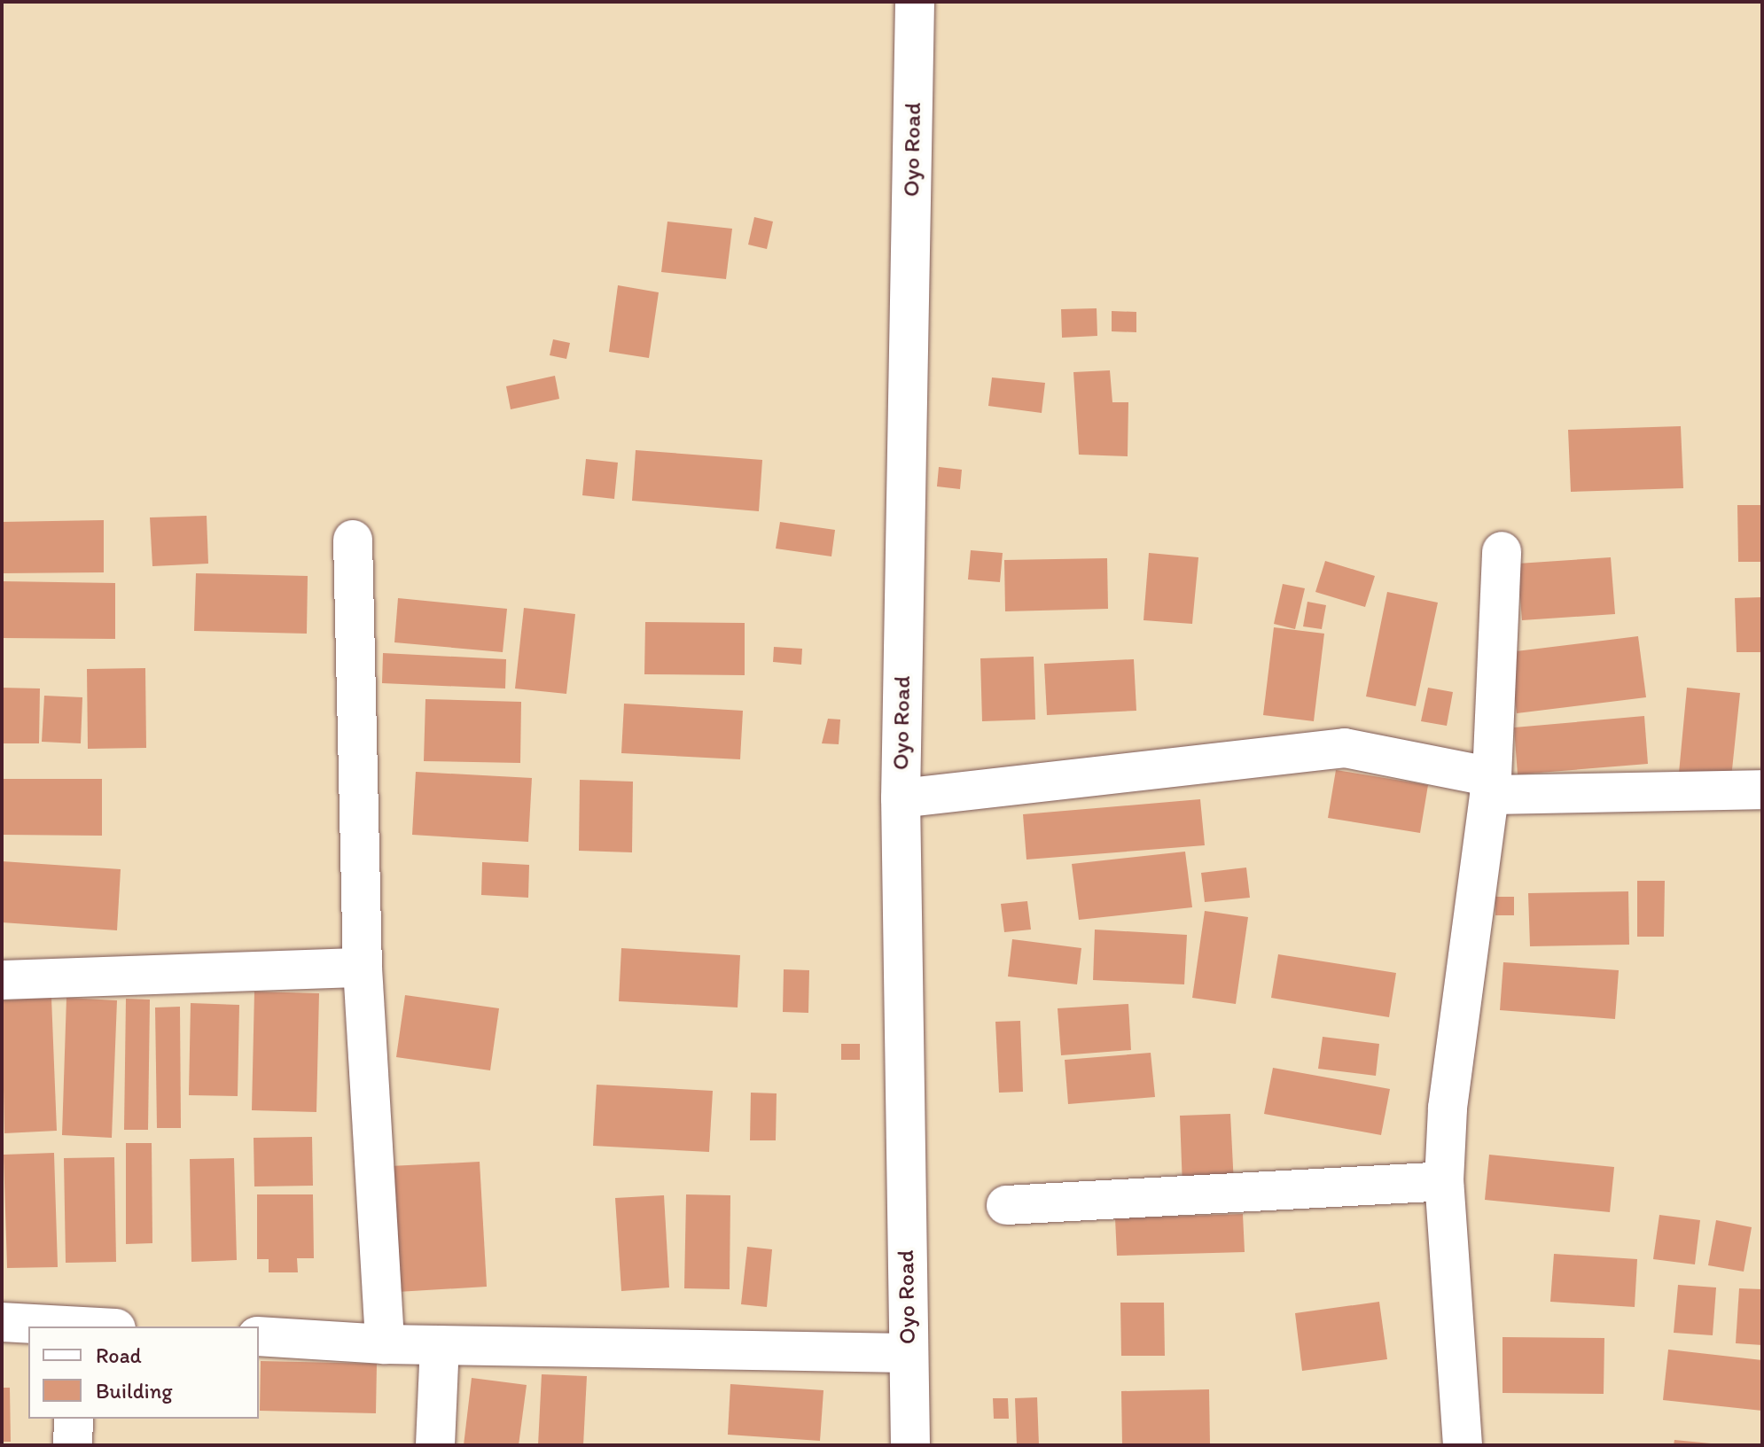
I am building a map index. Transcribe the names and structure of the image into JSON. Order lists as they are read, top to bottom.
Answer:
{
  "streets": {
    "street": ["Oyo Road"]
  },
  "legend": ["Road", "Building"]
}
